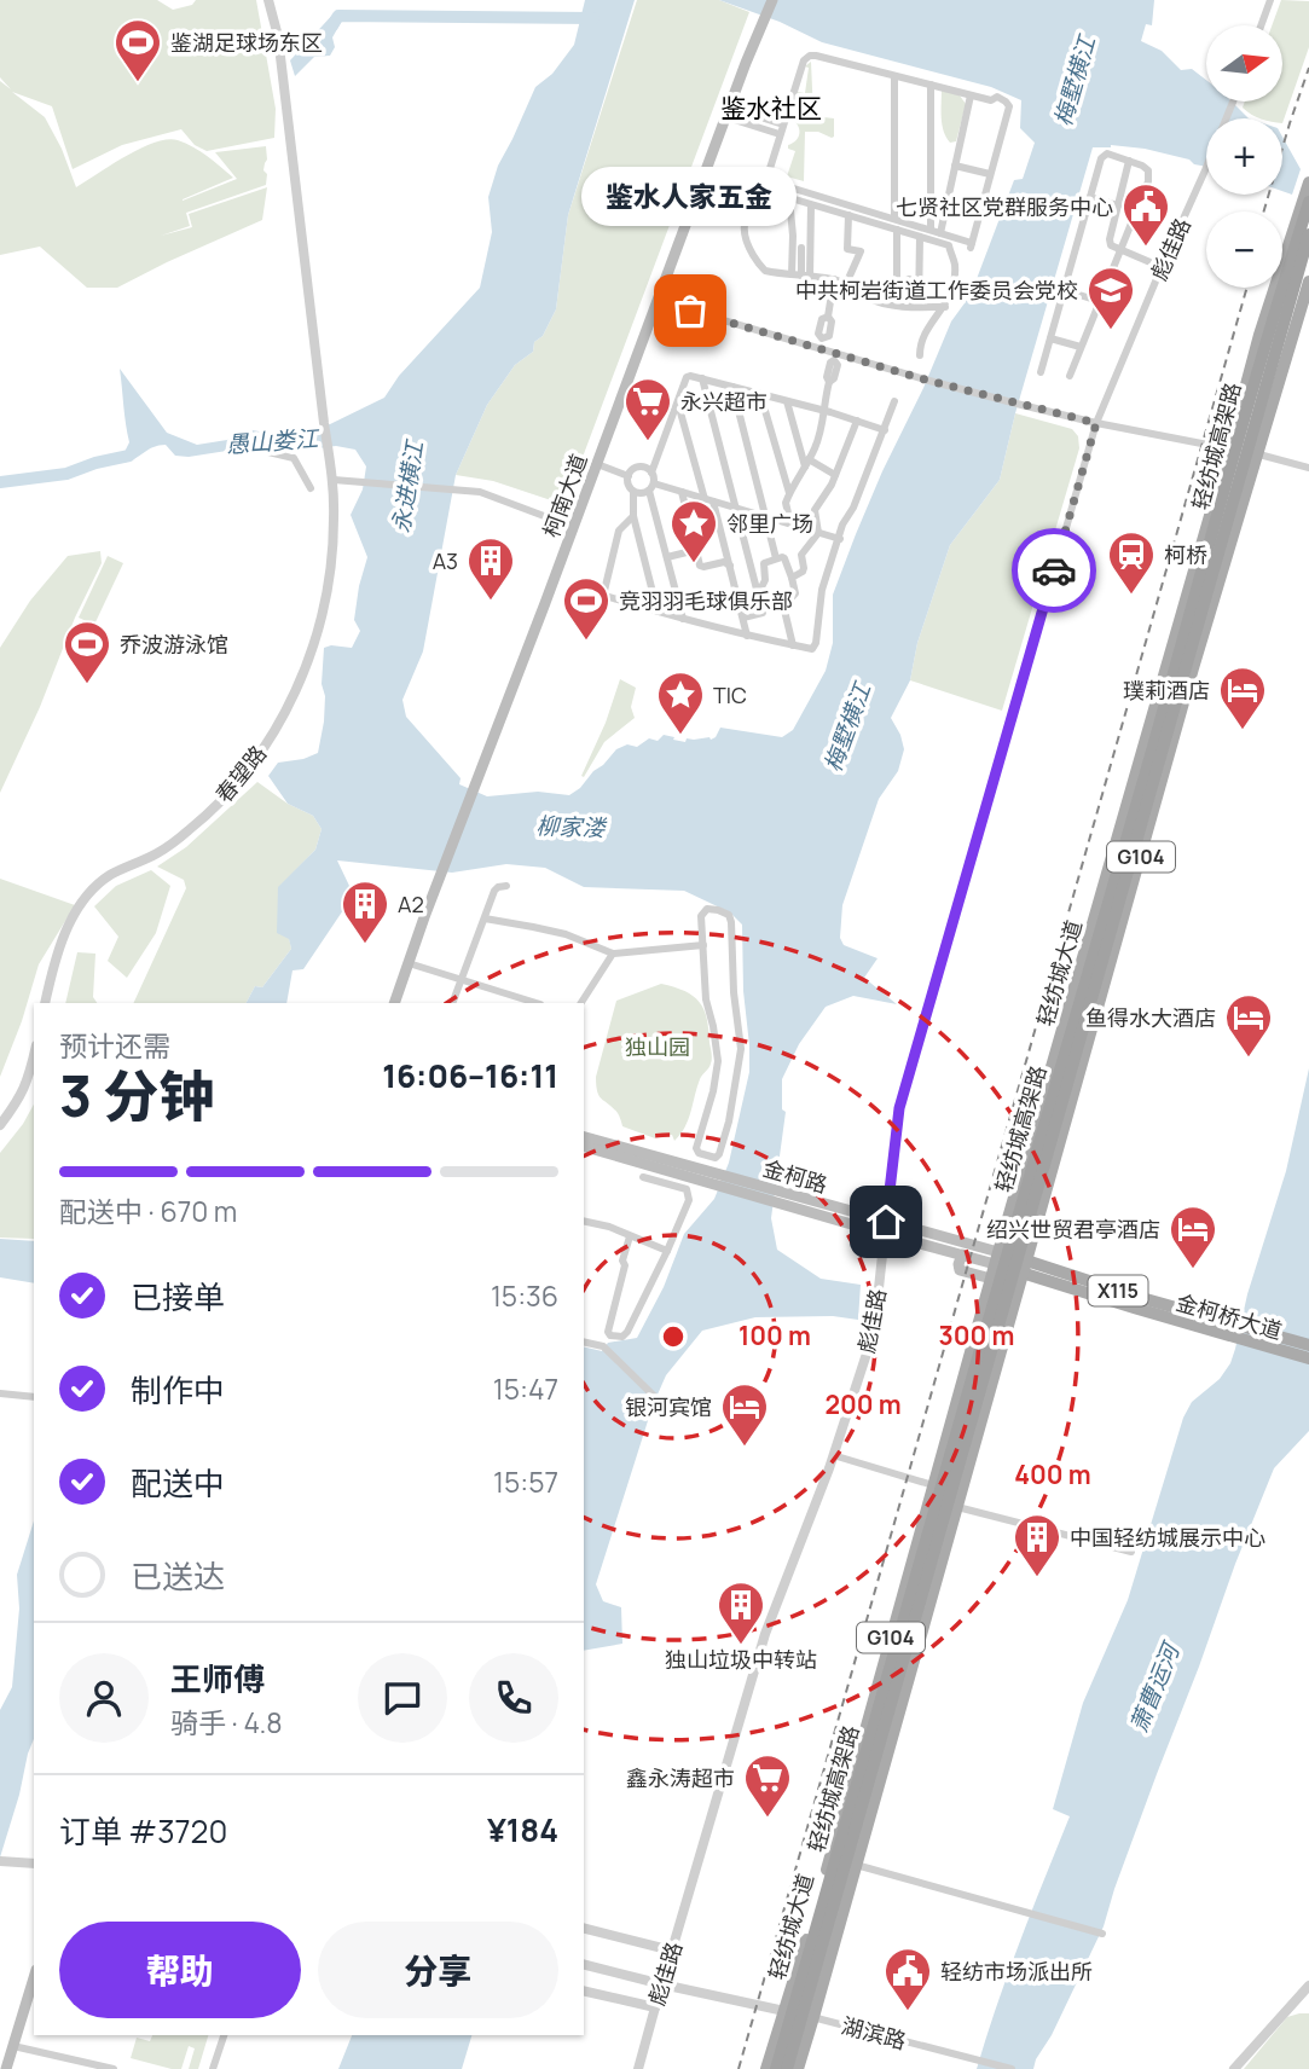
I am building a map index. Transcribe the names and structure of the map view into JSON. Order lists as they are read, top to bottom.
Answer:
{
  "streets": {
    "highway": ["轻纺城高架路"],
    "main road": [
      "柯南大道",
      "G104",
      "轻纺城大道",
      "金柯路",
      "X115",
      "金柯桥大道"
    ],
    "street": ["彪佳路", "春望路", "湖滨路"]
  },
  "crossings": [
    ["彪佳路", "金柯路"],
    ["轻纺城高架路", "轻纺城大道"],
    ["G104", "金柯桥大道"],
    ["G104", "湖滨路"],
    ["轻纺城大道", "金柯路"],
    ["轻纺城大道", "金柯桥大道"],
    ["轻纺城大道", "湖滨路"],
    ["金柯路", "金柯桥大道"]
  ],
  "districts": ["鉴水社区"],
  "water": [
    "梅墅横江",
    "愚山娄江",
    "永进横江",
    "柳家溇",
    "萧曹运河"
  ],
  "parks": ["独山园"],
  "places": {
    "sports": ["鉴湖足球场东区", "竞羽羽毛球俱乐部", "乔波游泳馆"],
    "public building": ["七贤社区党群服务中心", "轻纺市场派出所"],
    "other": ["鉴水人家五金"],
    "school or university": ["中共柯岩街道工作委员会党校"],
    "supermarket": ["永兴超市", "鑫永涛超市"],
    "place": ["邻里广场", "TIC"],
    "station": ["柯桥"],
    "building": [
      "A3",
      "A2",
      "中国轻纺城展示中心",
      "独山垃圾中转站"
    ],
    "hotel": [
      "璞莉酒店",
      "鱼得水大酒店",
      "绍兴世贸君亭酒店",
      "银河宾馆"
    ]
  },
  "north": "right",
  "page": {
    "map_buttons": ["+", "−"],
    "bubble": "鉴水人家五金",
    "heading": ["3 分钟", "预计还需", "16:06–16:11"],
    "panel": [
      "王师傅",
      "骑手 · 4.8",
      "订单 #3720",
      "¥184"
    ],
    "bar": "配送中 · 670 m",
    "list": [
      ["已接单", "15:36"],
      ["制作中", "15:47"],
      ["配送中", "15:57"],
      "已送达"
    ],
    "buttons": ["帮助", "分享"]
  },
  "rings": [
    "100 m",
    "300 m",
    "200 m",
    "400 m"
  ]
}
